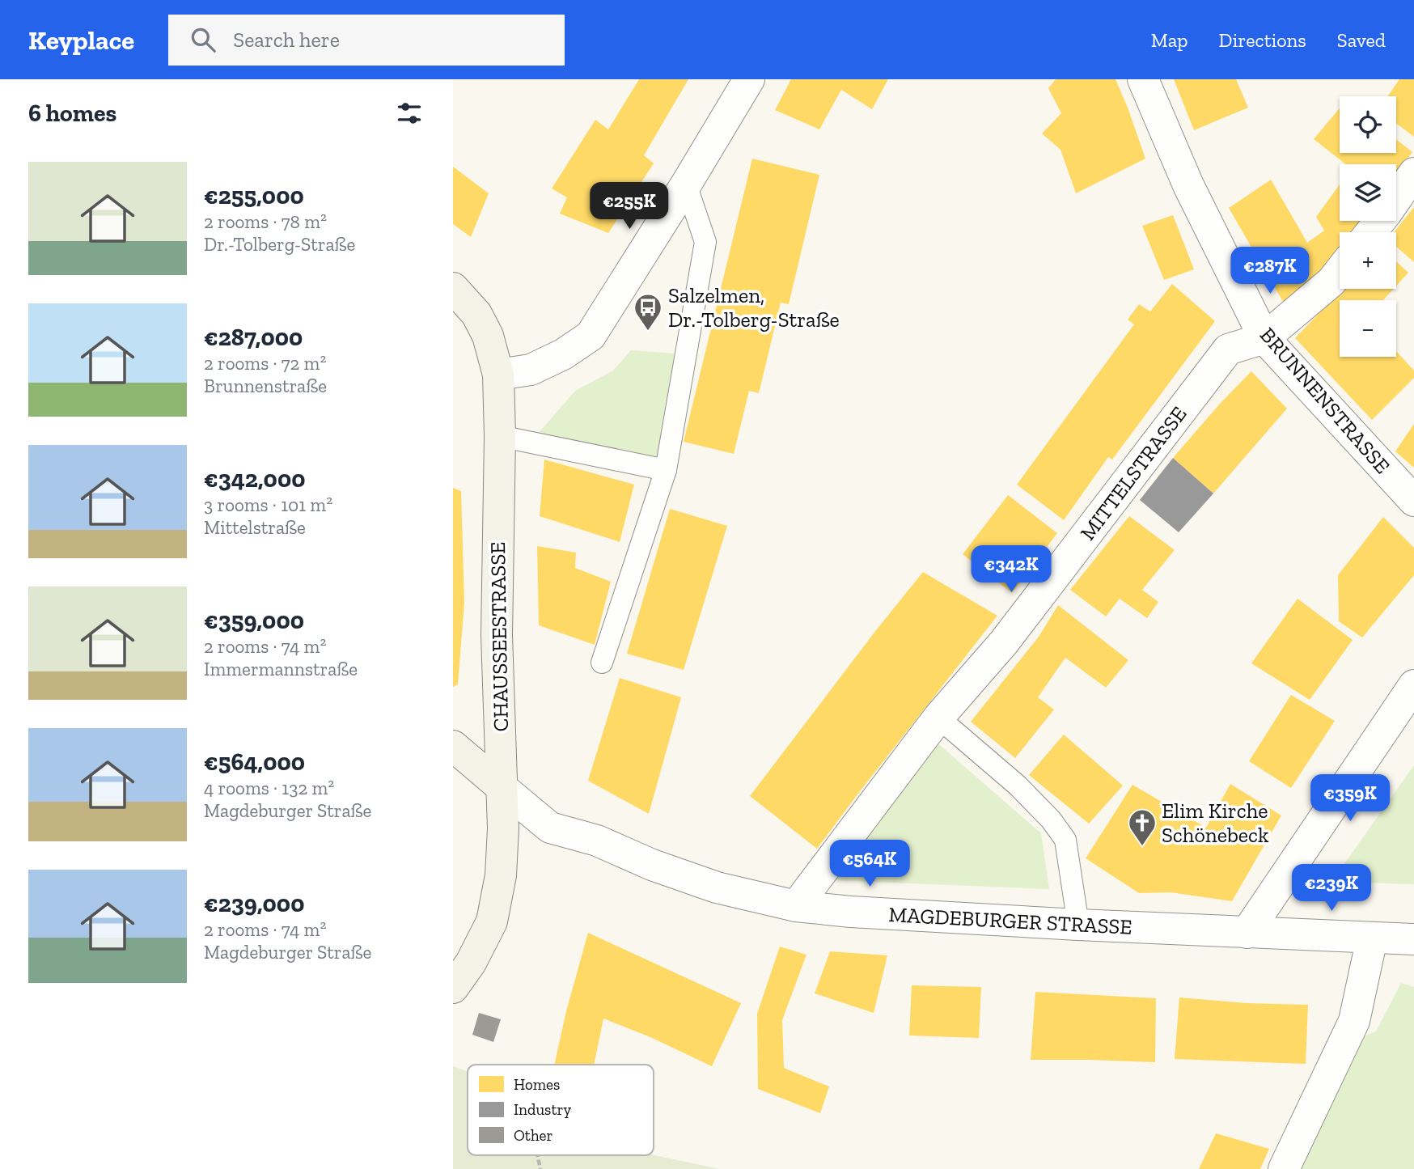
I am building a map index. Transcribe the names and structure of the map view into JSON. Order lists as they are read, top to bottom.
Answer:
{
  "streets": {
    "street": [
      "BRUNNENSTRASSE",
      "MITTELSTRASSE",
      "CHAUSSEESTRASSE",
      "MAGDEBURGER STRASSE"
    ]
  },
  "crossings": [
    ["BRUNNENSTRASSE", "MITTELSTRASSE"],
    ["MITTELSTRASSE", "MAGDEBURGER STRASSE"],
    ["CHAUSSEESTRASSE", "MAGDEBURGER STRASSE"]
  ],
  "places": {
    "bus stop": ["Salzelmen, Dr.-Tolberg-Straße"],
    "church": ["Elim Kirche Schönebeck"]
  },
  "legend": ["Homes", "Industry", "Other"],
  "page": {
    "header": "Keyplace",
    "search": "Search here",
    "nav": ["Map", "Directions", "Saved"],
    "heading": "6 homes",
    "map_buttons": ["+", "−"],
    "list": [
      {
        "name": "€255,000",
        "note": "2 rooms · 78 m² · Dr.-Tolberg-Straße"
      },
      {
        "name": "€287,000",
        "note": "2 rooms · 72 m² · Brunnenstraße"
      },
      {
        "name": "€342,000",
        "note": "3 rooms · 101 m² · Mittelstraße"
      },
      {
        "name": "€359,000",
        "note": "2 rooms · 74 m² · Immermannstraße"
      },
      {
        "name": "€564,000",
        "note": "4 rooms · 132 m² · Magdeburger Straße"
      },
      {
        "name": "€239,000",
        "note": "2 rooms · 74 m² · Magdeburger Straße"
      }
    ],
    "price": [
      "€255K",
      "€287K",
      "€342K",
      "€359K",
      "€564K",
      "€239K"
    ]
  }
}
